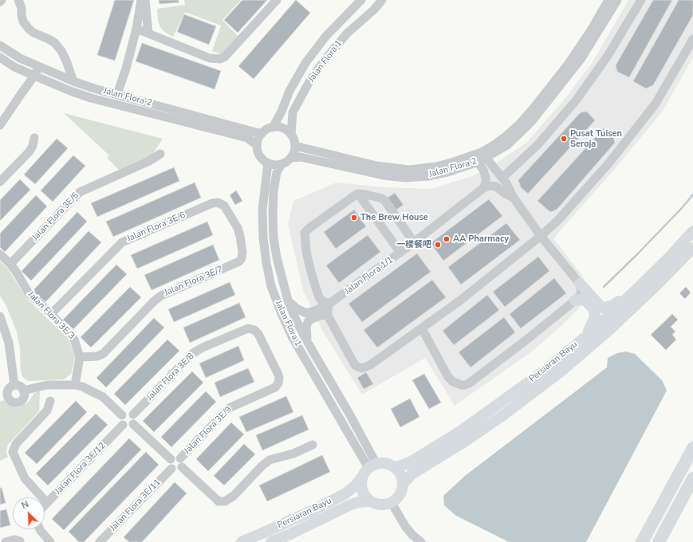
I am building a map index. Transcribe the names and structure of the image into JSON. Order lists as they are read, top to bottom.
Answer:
{
  "streets": {
    "main road": ["Persiaran Bayu"],
    "street": [
      "Jalan Flora 1",
      "Jalan Flora 2",
      "Jalan Flora 3E/5",
      "Jalan Flora 3E/6",
      "Jalan Flora 1/1",
      "Jalan Flora 3E/7",
      "Jalan Flora 3E/3",
      "Jalan Flora 3E/8",
      "Jalan Flora 3E/9",
      "Jalan Flora 3E/12",
      "Jalan Flora 3E/11"
    ]
  },
  "crossings": [
    ["Jalan Flora 1", "Jalan Flora 2"],
    ["Jalan Flora 1", "Jalan Flora 1/1"],
    ["Jalan Flora 1", "Persiaran Bayu"],
    ["Jalan Flora 3E/5", "Jalan Flora 3E/3"],
    ["Jalan Flora 3E/6", "Jalan Flora 3E/7"],
    ["Jalan Flora 3E/6", "Jalan Flora 3E/3"],
    ["Jalan Flora 3E/7", "Jalan Flora 3E/3"],
    ["Jalan Flora 3E/8", "Jalan Flora 3E/9"],
    ["Jalan Flora 3E/8", "Jalan Flora 3E/12"],
    ["Jalan Flora 3E/9", "Jalan Flora 3E/11"]
  ],
  "places": [
    "Pusat Tuisen Seroja",
    "The Brew House",
    "AA Pharmacy",
    "一楼餐吧"
  ],
  "north": "top left"
}
